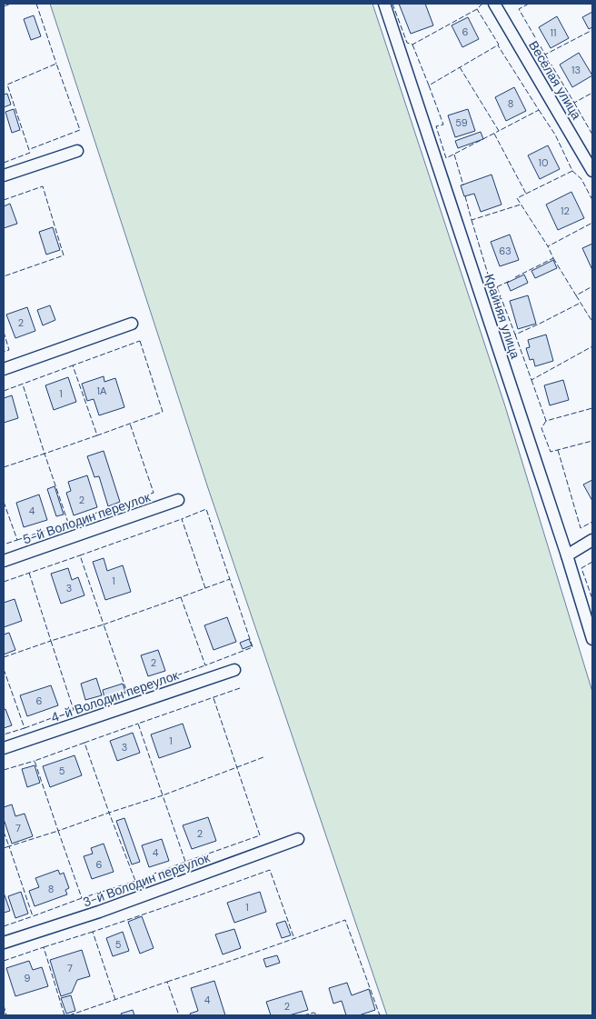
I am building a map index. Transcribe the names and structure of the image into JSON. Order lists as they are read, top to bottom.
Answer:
{
  "streets": {
    "street": [
      "Весёлая улица",
      "Крайняя улица",
      "5-й Володин переулок",
      "4-й Володин переулок",
      "3-й Володин переулок"
    ]
  },
  "house_numbers": [
    "6",
    "11",
    "13",
    "8",
    "59",
    "10",
    "12",
    "63",
    "2",
    "1А",
    "1",
    "2",
    "4",
    "1",
    "3",
    "2",
    "6",
    "1",
    "3",
    "5",
    "7",
    "2",
    "4",
    "6",
    "8",
    "1",
    "5",
    "7",
    "9",
    "4",
    "2"
  ]
}
